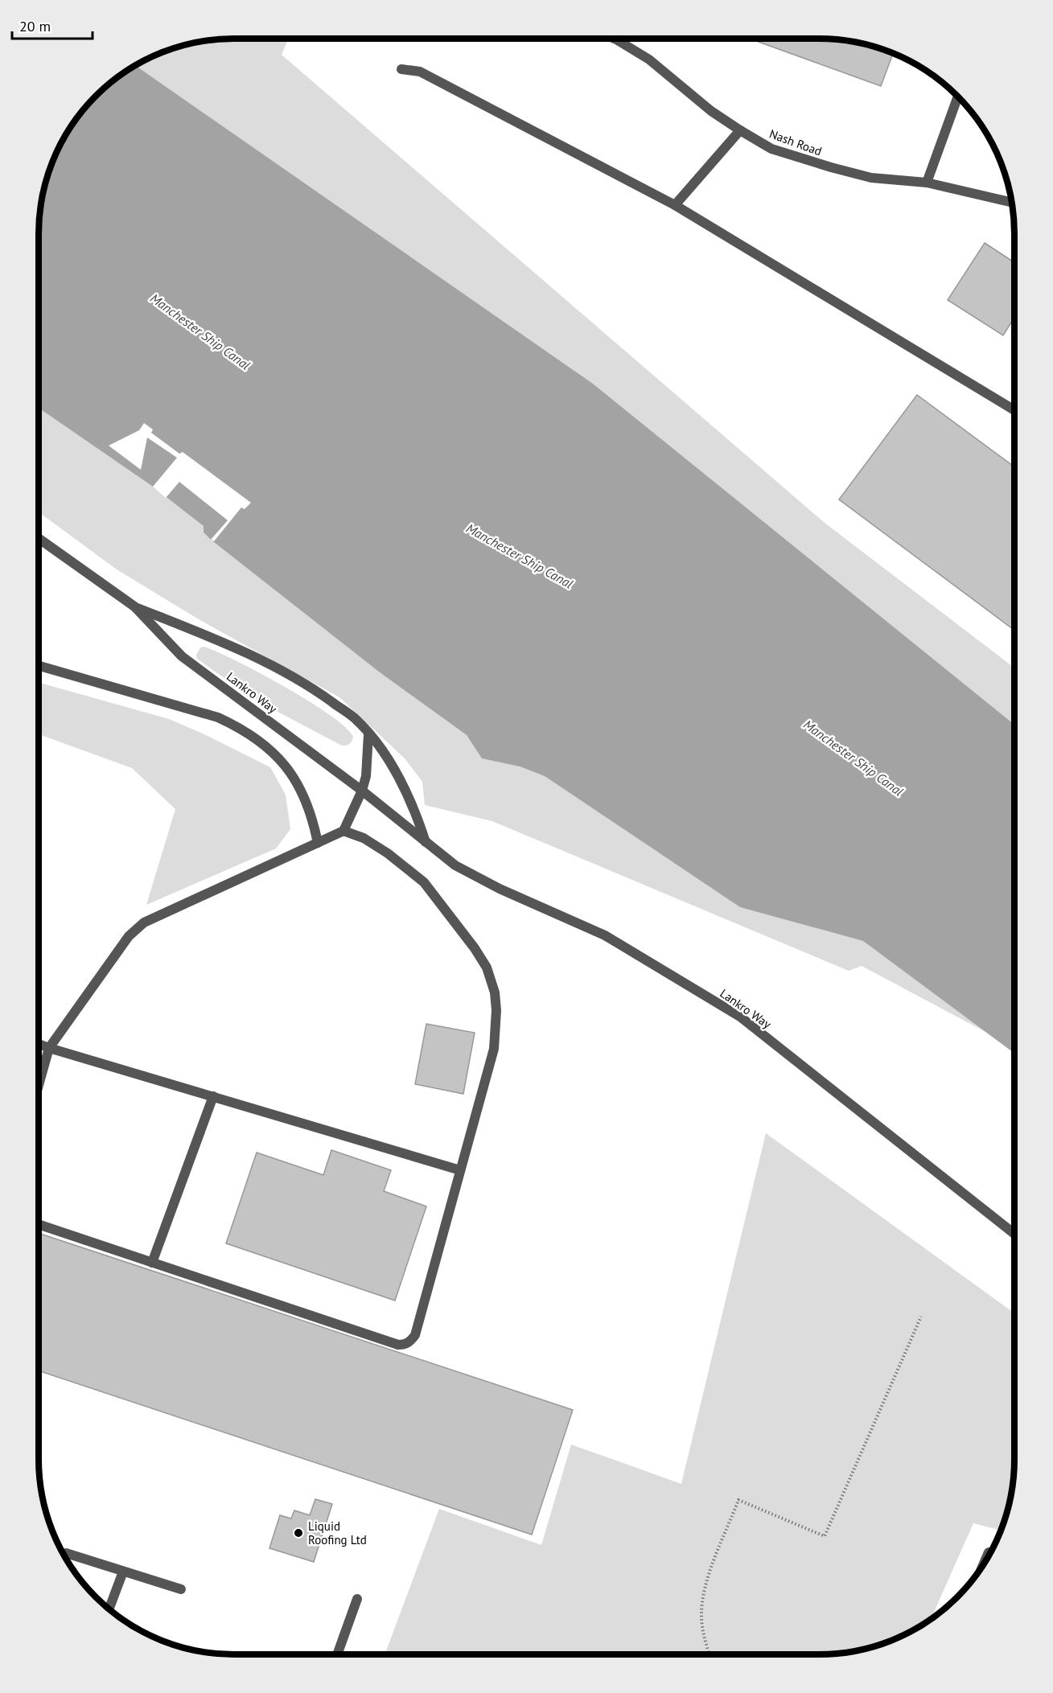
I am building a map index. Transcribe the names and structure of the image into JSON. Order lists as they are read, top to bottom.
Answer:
{
  "streets": {
    "street": ["Nash Road", "Lankro Way"]
  },
  "water": ["Manchester Ship Canal"],
  "places": ["Liquid Roofing Ltd"],
  "scale_bar": "20 m"
}
